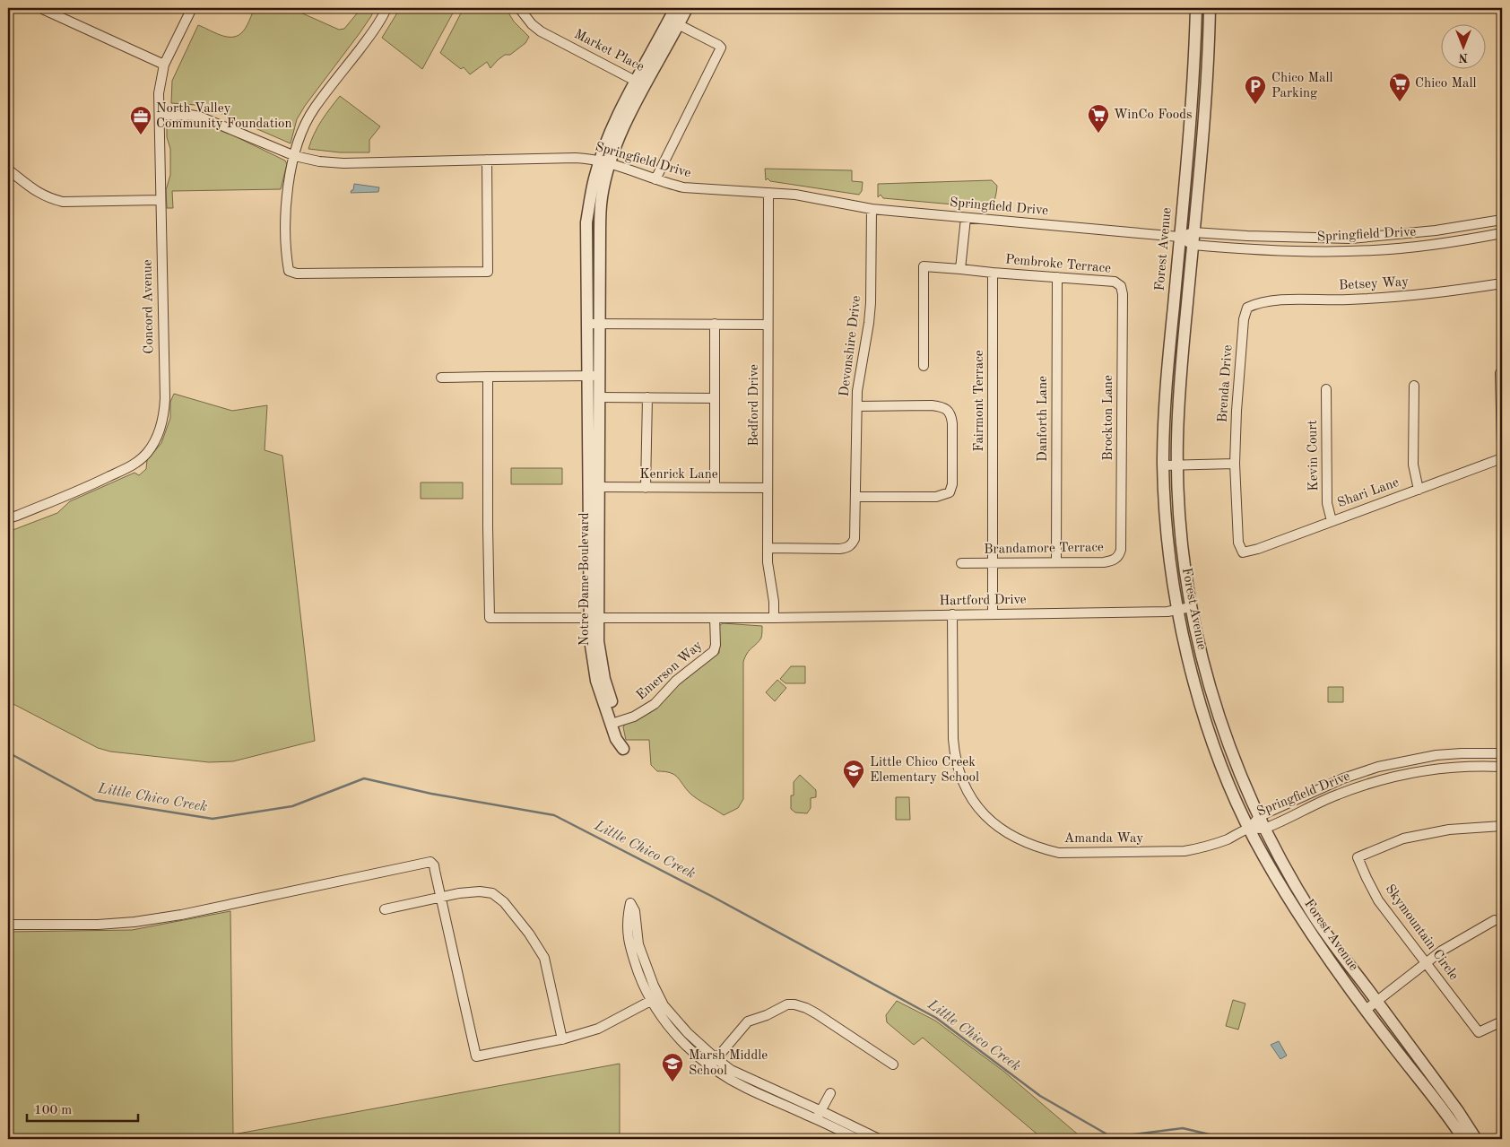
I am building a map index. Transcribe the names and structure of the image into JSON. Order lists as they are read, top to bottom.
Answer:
{
  "streets": {
    "street": [
      "Market Place",
      "Springfield Drive",
      "Forest Avenue",
      "Pembroke Terrace",
      "Betsey Way",
      "Concord Avenue",
      "Devonshire Drive",
      "Brenda Drive",
      "Fairmont Terrace",
      "Bedford Drive",
      "Brockton Lane",
      "Danforth Lane",
      "Kevin Court",
      "Kenrick Lane",
      "Shari Lane",
      "Brandamore Terrace",
      "Notre Dame Boulevard",
      "Hartford Drive",
      "Emerson Way",
      "Amanda Way",
      "Skymountain Circle"
    ]
  },
  "crossings": [
    ["Market Place", "Notre Dame Boulevard"],
    ["Springfield Drive", "Forest Avenue"],
    ["Springfield Drive", "Concord Avenue"],
    ["Springfield Drive", "Devonshire Drive"],
    ["Springfield Drive", "Bedford Drive"],
    ["Springfield Drive", "Notre Dame Boulevard"],
    ["Springfield Drive", "Amanda Way"],
    ["Forest Avenue", "Hartford Drive"],
    ["Forest Avenue", "Amanda Way"],
    ["Pembroke Terrace", "Fairmont Terrace"],
    ["Pembroke Terrace", "Brockton Lane"],
    ["Pembroke Terrace", "Danforth Lane"],
    ["Betsey Way", "Brenda Drive"],
    ["Brenda Drive", "Shari Lane"],
    ["Fairmont Terrace", "Brandamore Terrace"],
    ["Fairmont Terrace", "Hartford Drive"],
    ["Bedford Drive", "Kenrick Lane"],
    ["Bedford Drive", "Hartford Drive"],
    ["Brockton Lane", "Brandamore Terrace"],
    ["Danforth Lane", "Brandamore Terrace"],
    ["Kevin Court", "Shari Lane"],
    ["Kenrick Lane", "Notre Dame Boulevard"],
    ["Notre Dame Boulevard", "Hartford Drive"],
    ["Notre Dame Boulevard", "Emerson Way"],
    ["Hartford Drive", "Emerson Way"],
    ["Hartford Drive", "Amanda Way"]
  ],
  "water": ["Little Chico Creek"],
  "places": {
    "supermarket": ["Chico Mall", "WinCo Foods"],
    "parking": ["Chico Mall Parking"],
    "office": ["North Valley Community Foundation"],
    "school or university": ["Little Chico Creek Elementary School", "Marsh Middle School"]
  },
  "scale_bar": "100 m",
  "north": "bottom"
}
